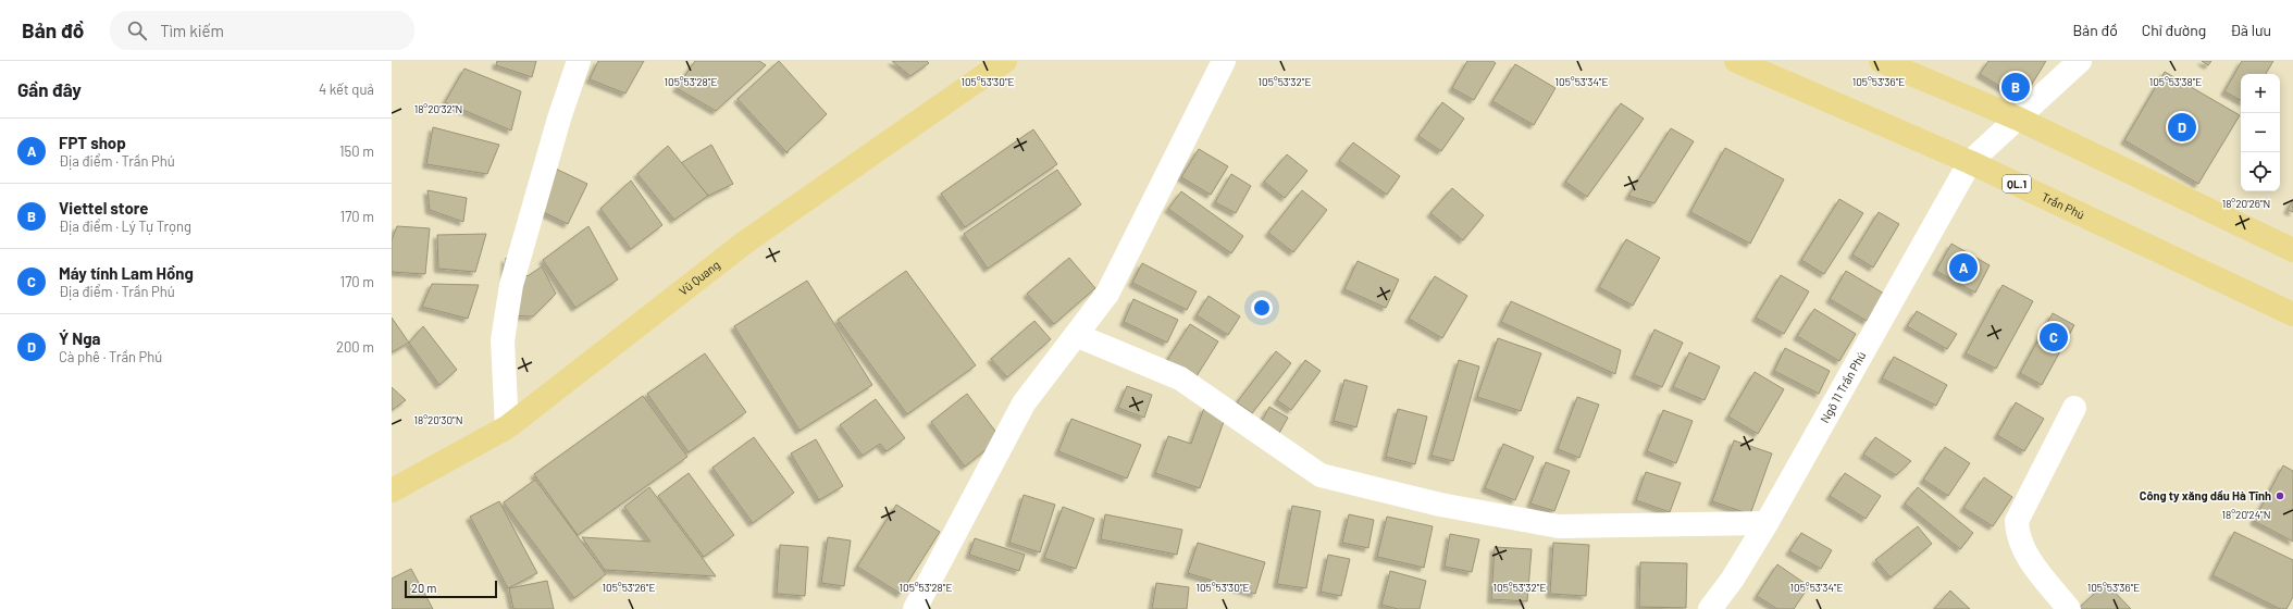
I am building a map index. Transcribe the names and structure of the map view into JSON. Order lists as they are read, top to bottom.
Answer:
{
  "streets": {
    "main road": ["QL.1", "Trần Phú", "Vũ Quang"],
    "street": ["Ngõ 11 Trần Phú"]
  },
  "crossings": [
    ["Trần Phú", "Ngõ 11 Trần Phú"]
  ],
  "places": ["Công ty xăng dầu Hà Tĩnh"],
  "scale_bar": "20 m",
  "page": {
    "header": "Bản đồ",
    "search": "Tìm kiếm",
    "nav": ["Bản đồ", "Chỉ đường", "Đã lưu"],
    "heading": ["Gần đây", "4 kết quả"],
    "pins": [
      "B",
      "D",
      "A",
      "C"
    ],
    "map_buttons": ["+", "−"],
    "list": [
      {
        "mark": "A",
        "name": "FPT shop",
        "note": "Địa điểm · Trần Phú",
        "value": "150 m"
      },
      {
        "mark": "B",
        "name": "Viettel store",
        "note": "Địa điểm · Lý Tự Trọng",
        "value": "170 m"
      },
      {
        "mark": "C",
        "name": "Máy tính Lam Hồng",
        "note": "Địa điểm · Trần Phú",
        "value": "170 m"
      },
      {
        "mark": "D",
        "name": "Ý Nga",
        "note": "Cà phê · Trần Phú",
        "value": "200 m"
      }
    ],
    "scale": "20 m"
  },
  "coordinates": [
    "105°53'30\"E",
    "105°53'32\"E",
    "105°53'34\"E",
    "105°53'28\"E",
    "105°53'36\"E",
    "105°53'38\"E",
    "18°20'32\"N",
    "18°20'26\"N",
    "18°20'30\"N",
    "18°20'24\"N",
    "105°53'26\"E"
  ]
}
